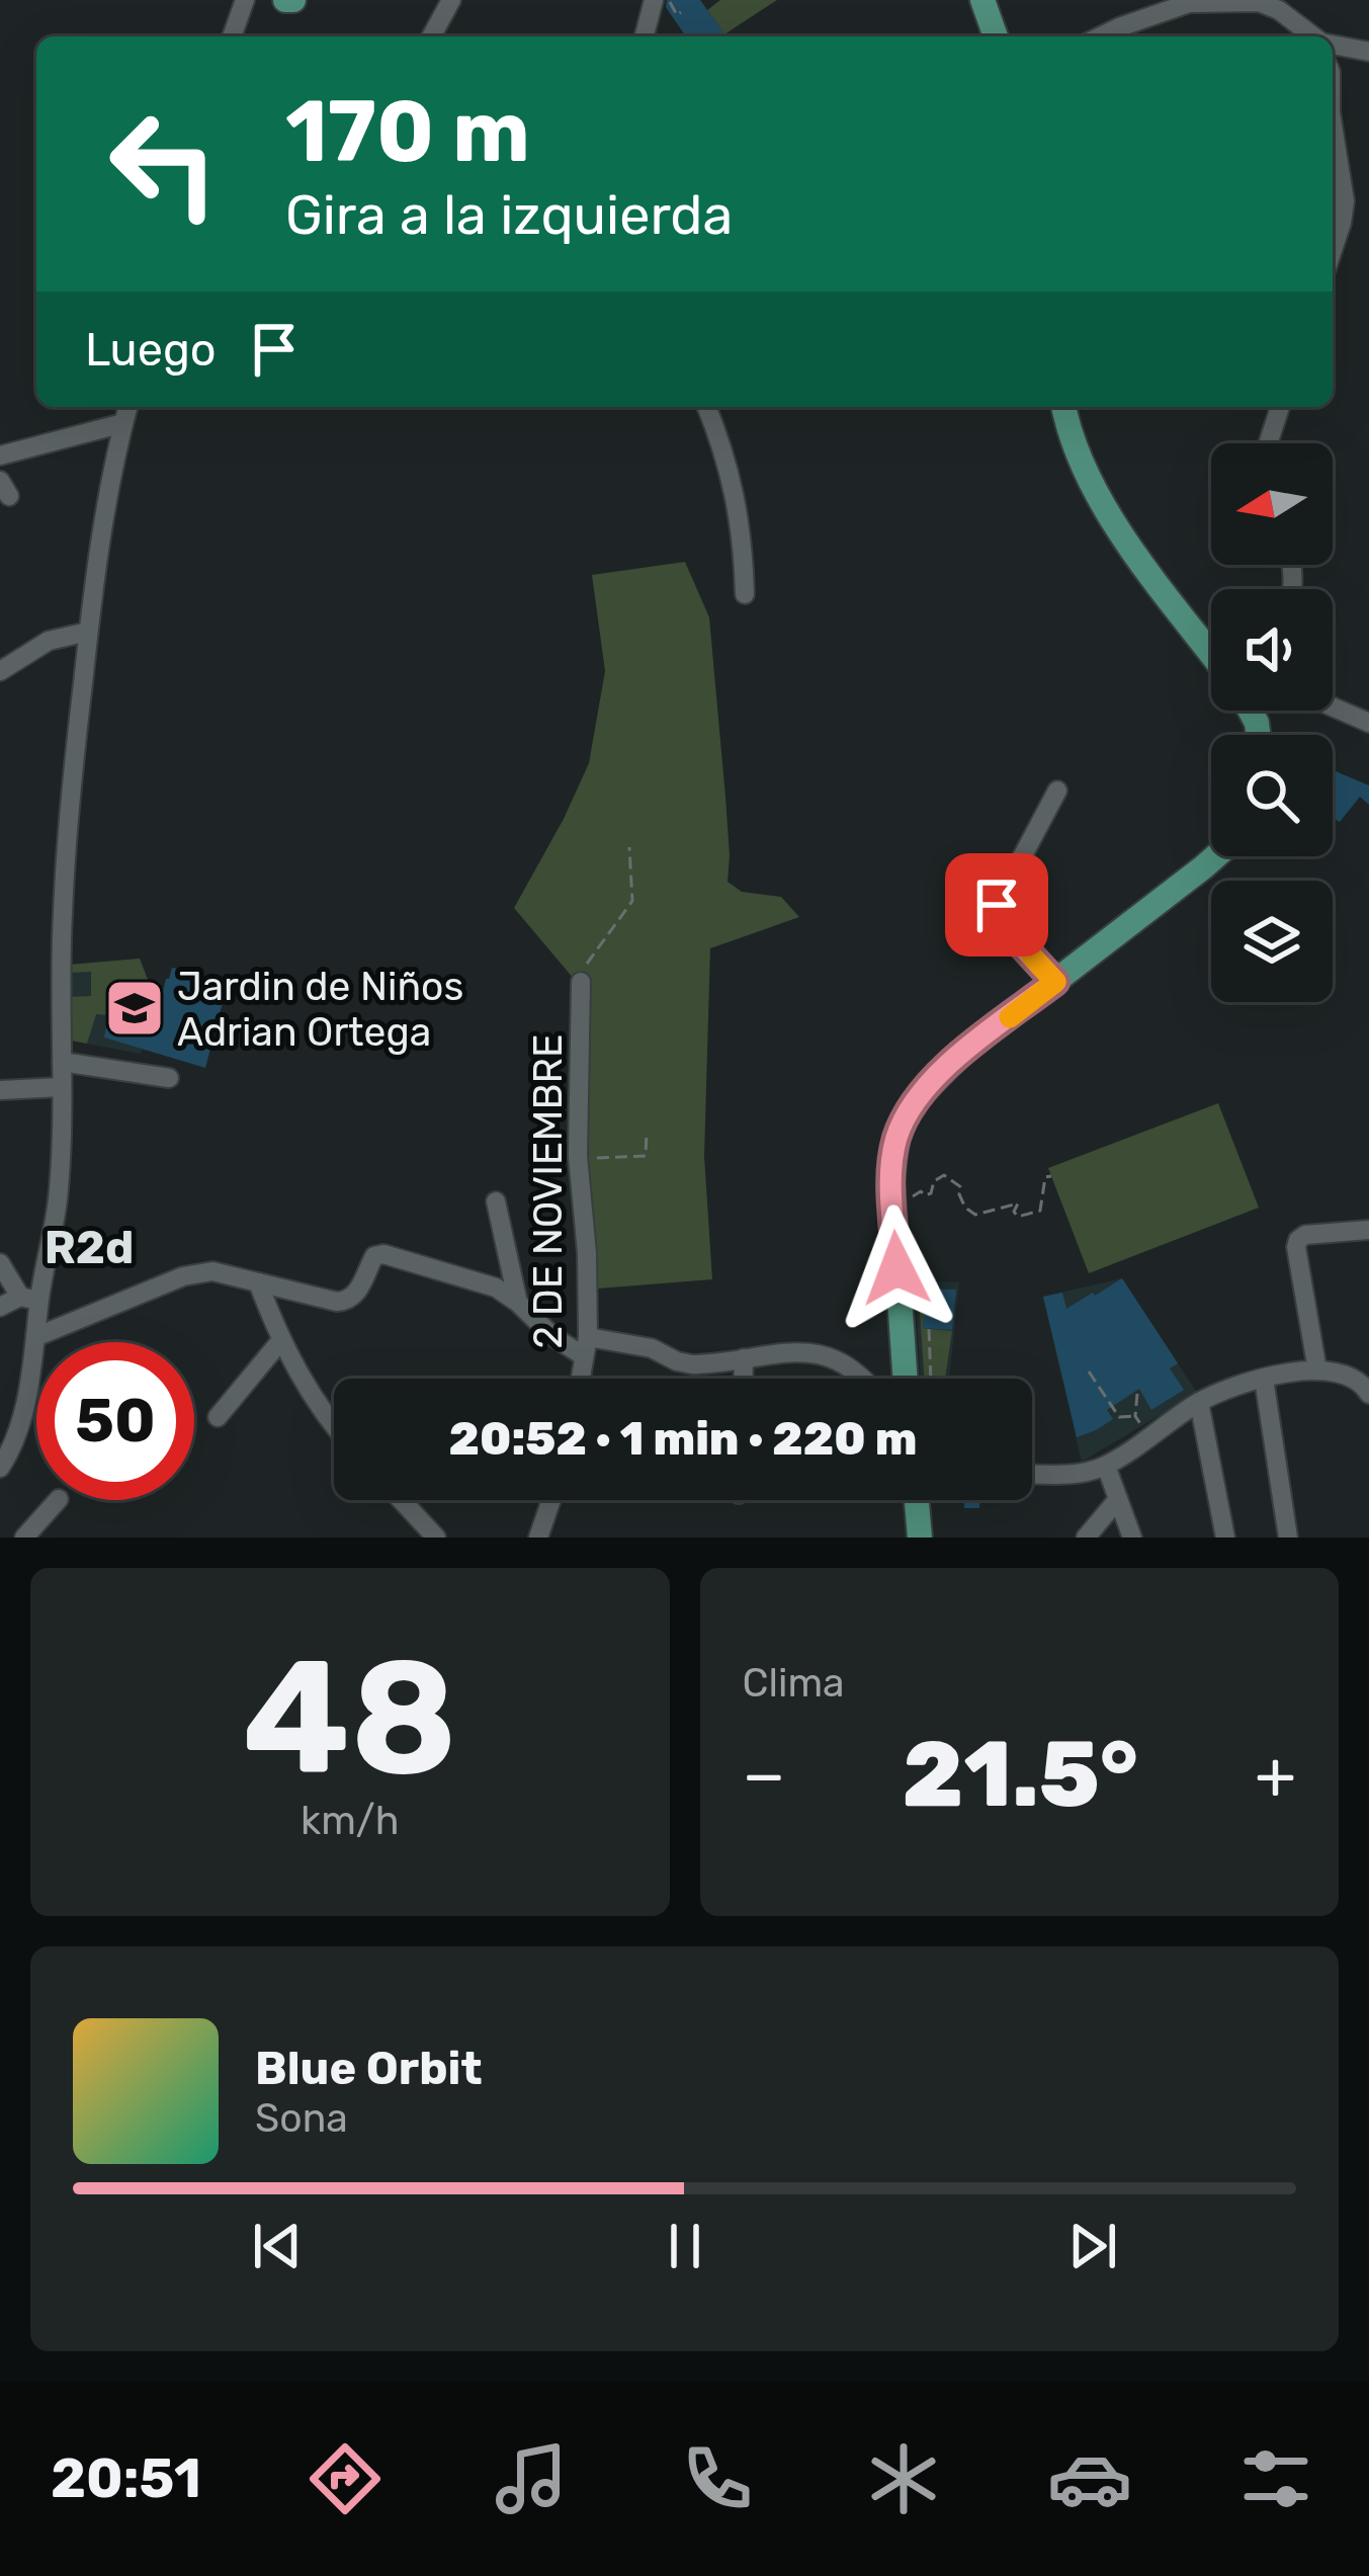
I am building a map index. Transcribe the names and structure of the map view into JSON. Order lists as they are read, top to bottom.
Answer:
{
  "streets": {
    "street": ["2 DE NOVIEMBRE"]
  },
  "districts": ["R2d"],
  "places": {
    "school or university": ["Jardin de Niños Adrian Ortega"]
  },
  "north": "left",
  "page": {
    "turn": ["170 m", "Gira a la izquierda"],
    "then": "Luego",
    "limit": "50",
    "trip": "20:52 · 1 min · 220 m",
    "tile": [
      ["48", "km/h"],
      "Clima"
    ],
    "heat": ["−", "21.5°", "+"],
    "song": ["Blue Orbit", "Sona"],
    "tabs": "20:51"
  }
}
